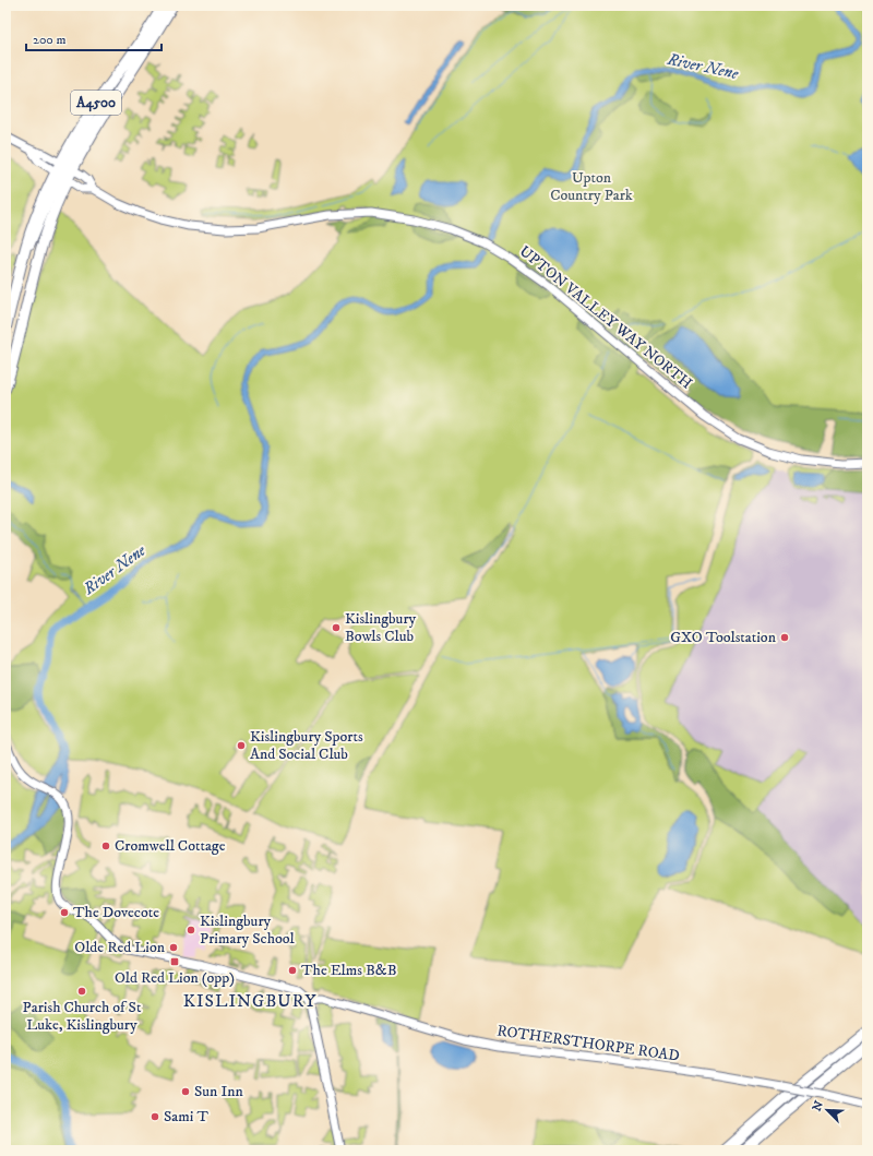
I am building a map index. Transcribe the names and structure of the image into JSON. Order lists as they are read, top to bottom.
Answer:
{
  "streets": {
    "highway": ["A4500"],
    "street": ["UPTON VALLEY WAY NORTH", "ROTHERSTHORPE ROAD"]
  },
  "crossings": [
    ["A4500", "UPTON VALLEY WAY NORTH"]
  ],
  "districts": ["KISLINGBURY"],
  "water": ["River Nene"],
  "parks": ["Upton Country Park"],
  "places": {
    "other": [
      "Kislingbury Bowls Club",
      "GXO Toolstation",
      "Kislingbury Sports And Social Club",
      "Cromwell Cottage",
      "The Dovecote",
      "Kislingbury Primary School",
      "Olde Red Lion",
      "The Elms B&B",
      "Parish Church of St Luke, Kislingbury",
      "Sun Inn",
      "Sami T"
    ],
    "transit": ["Old Red Lion (opp)"]
  },
  "scale_bar": "200 m",
  "north": "top left"
}
